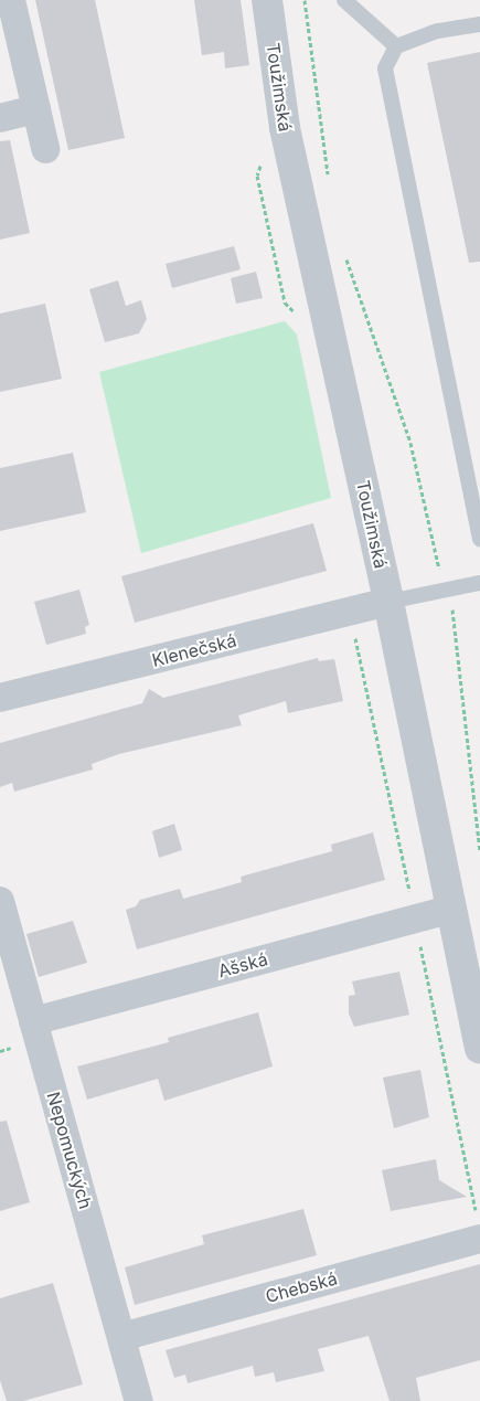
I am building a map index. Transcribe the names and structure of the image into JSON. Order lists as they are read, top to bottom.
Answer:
{
  "streets": {
    "street": [
      "Toužimská",
      "Klenečská",
      "Ašská",
      "Nepomuckých",
      "Chebská"
    ]
  },
  "crossings": [
    ["Toužimská", "Klenečská"],
    ["Toužimská", "Ašská"],
    ["Ašská", "Nepomuckých"],
    ["Nepomuckých", "Chebská"]
  ]
}
